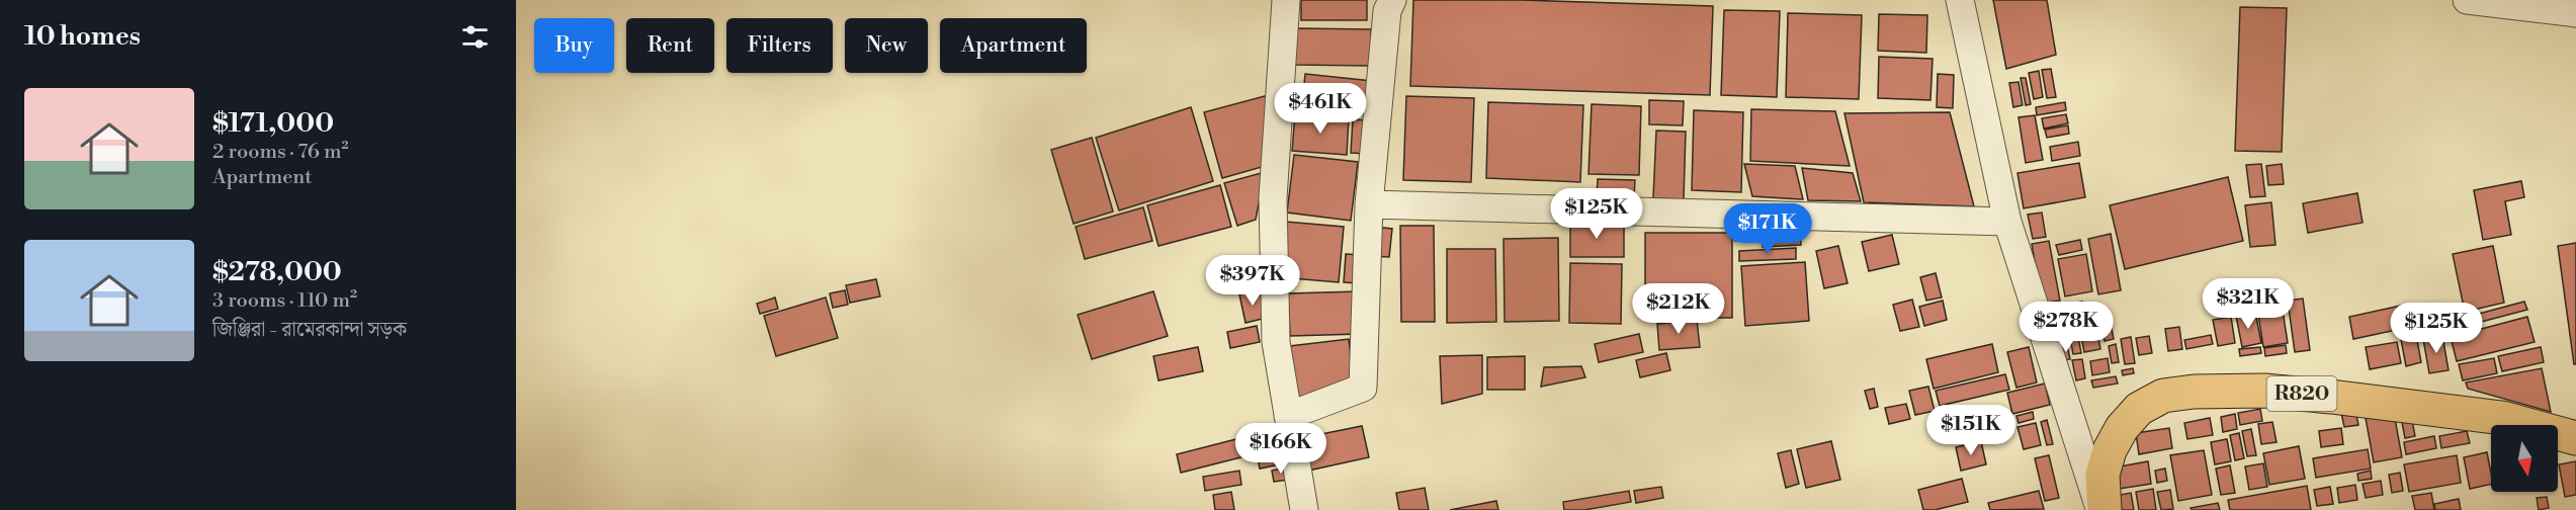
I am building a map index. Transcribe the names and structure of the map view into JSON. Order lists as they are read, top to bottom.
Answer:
{
  "streets": {
    "main road": ["R820"]
  },
  "north": "bottom",
  "page": {
    "heading": "10 homes",
    "chip": [
      "Buy",
      "Rent",
      "Filters",
      "New",
      "Apartment"
    ],
    "list": [
      {
        "name": "$171,000",
        "note": "2 rooms · 76 m² · Apartment"
      },
      {
        "name": "$278,000",
        "note": "3 rooms · 110 m² · জিঞ্জিরা - রামেরকান্দা সড়ক"
      }
    ],
    "price": [
      "$461K",
      "$125K",
      "$171K",
      "$397K",
      "$321K",
      "$212K",
      "$278K",
      "$125K",
      "$151K",
      "$166K"
    ]
  }
}
